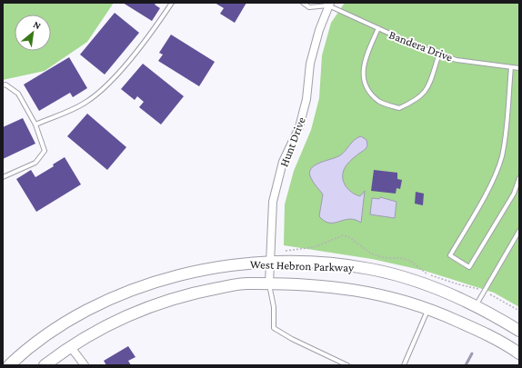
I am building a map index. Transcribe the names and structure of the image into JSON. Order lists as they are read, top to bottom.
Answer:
{
  "streets": {
    "main road": ["West Hebron Parkway"],
    "street": ["Hunt Drive"],
    "lane": ["Bandera Drive"]
  },
  "crossings": [
    ["Bandera Drive", "Hunt Drive"],
    ["Hunt Drive", "West Hebron Parkway"]
  ],
  "north": "top right"
}
